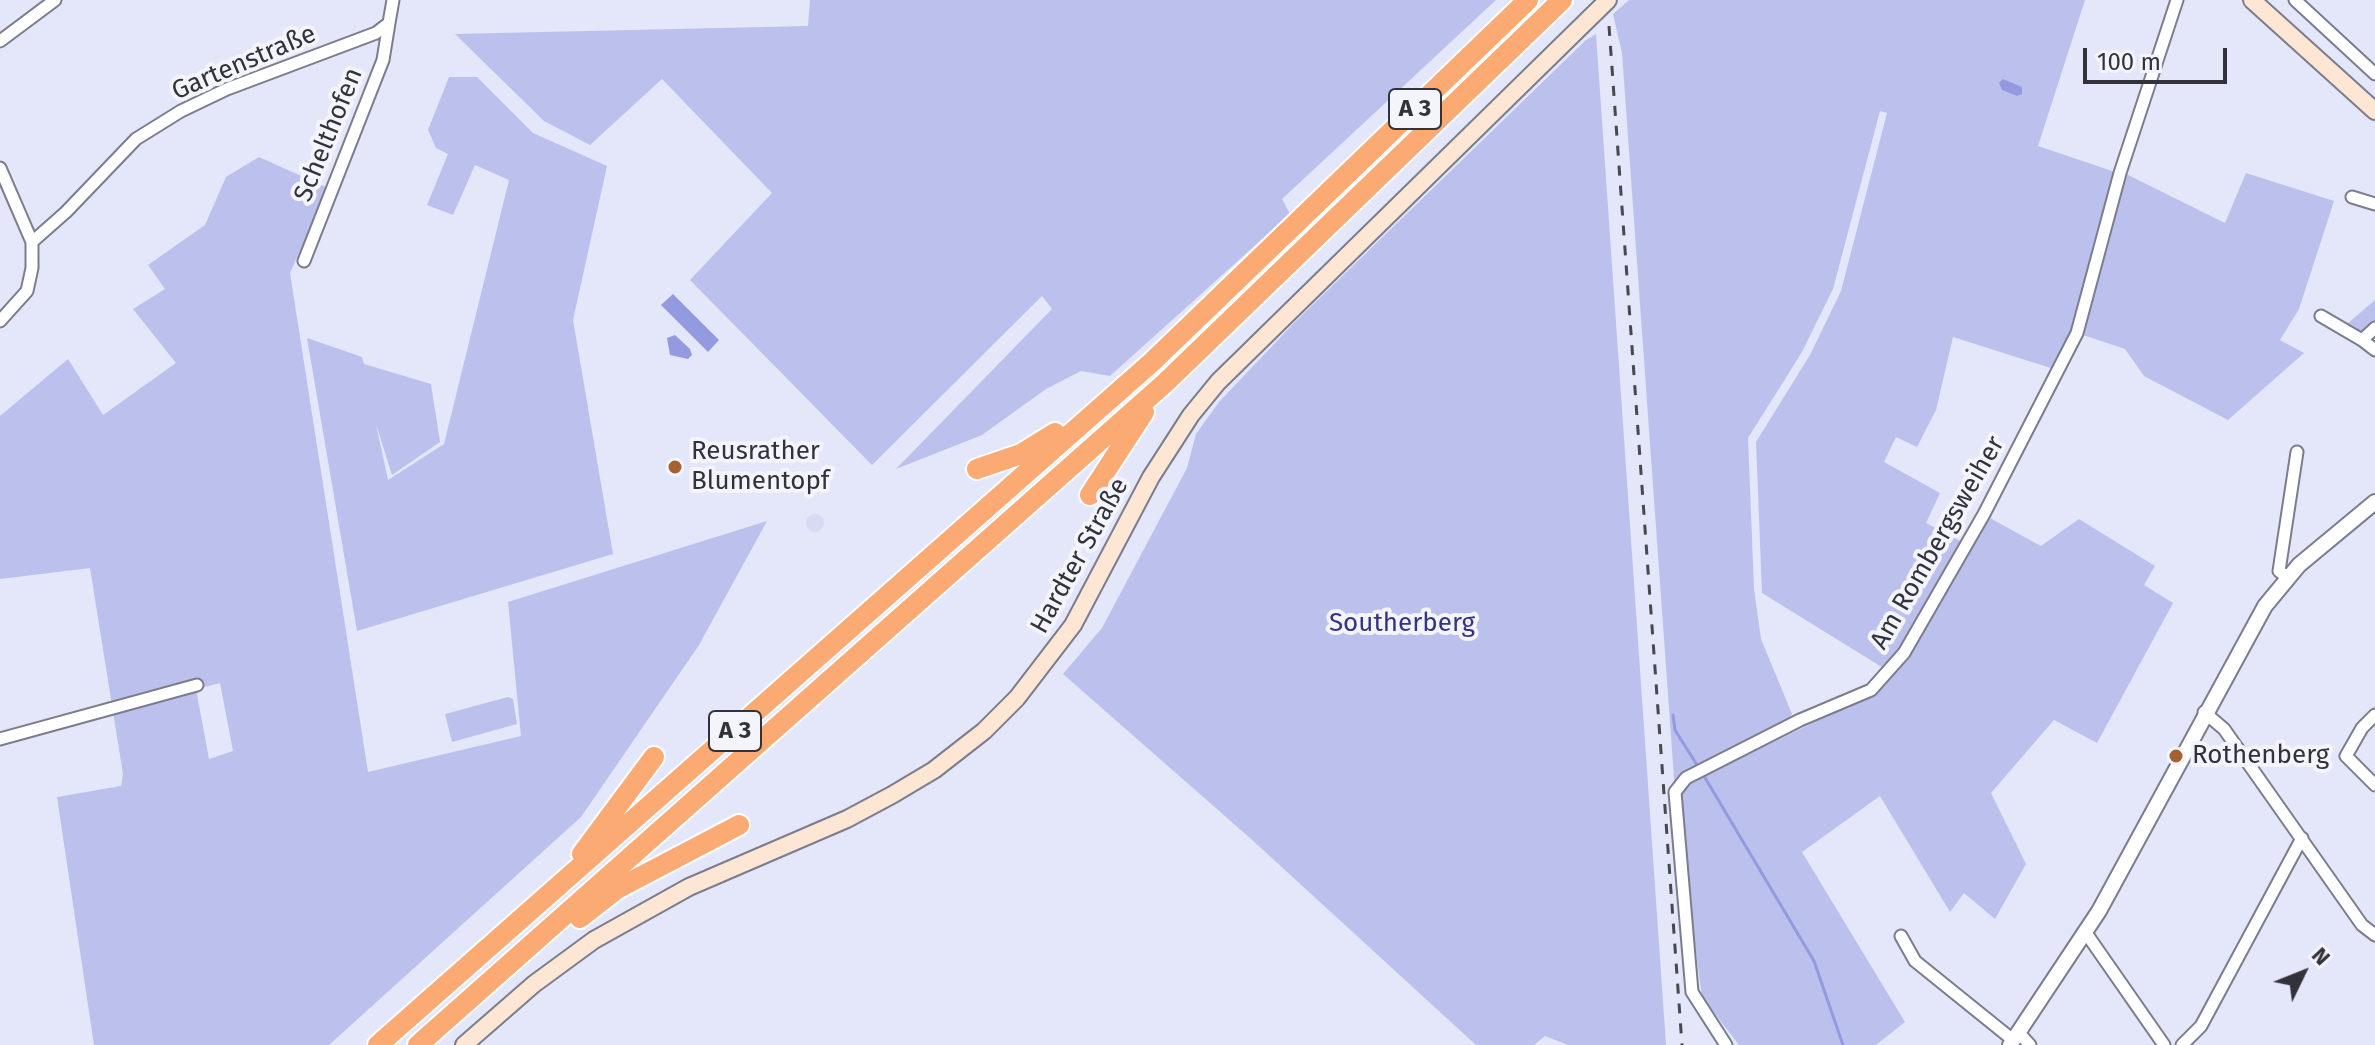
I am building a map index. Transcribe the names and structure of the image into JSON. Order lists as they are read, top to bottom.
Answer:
{
  "streets": {
    "highway": ["A 3"],
    "main road": ["Hardter Straße"],
    "street": ["Gartenstraße", "Schelthofen", "Am Rombergsweiher"]
  },
  "crossings": [
    ["Gartenstraße", "Schelthofen"]
  ],
  "parks": ["Southerberg"],
  "places": ["Reusrather Blumentopf", "Rothenberg"],
  "scale_bar": "100 m",
  "north": "top right"
}
